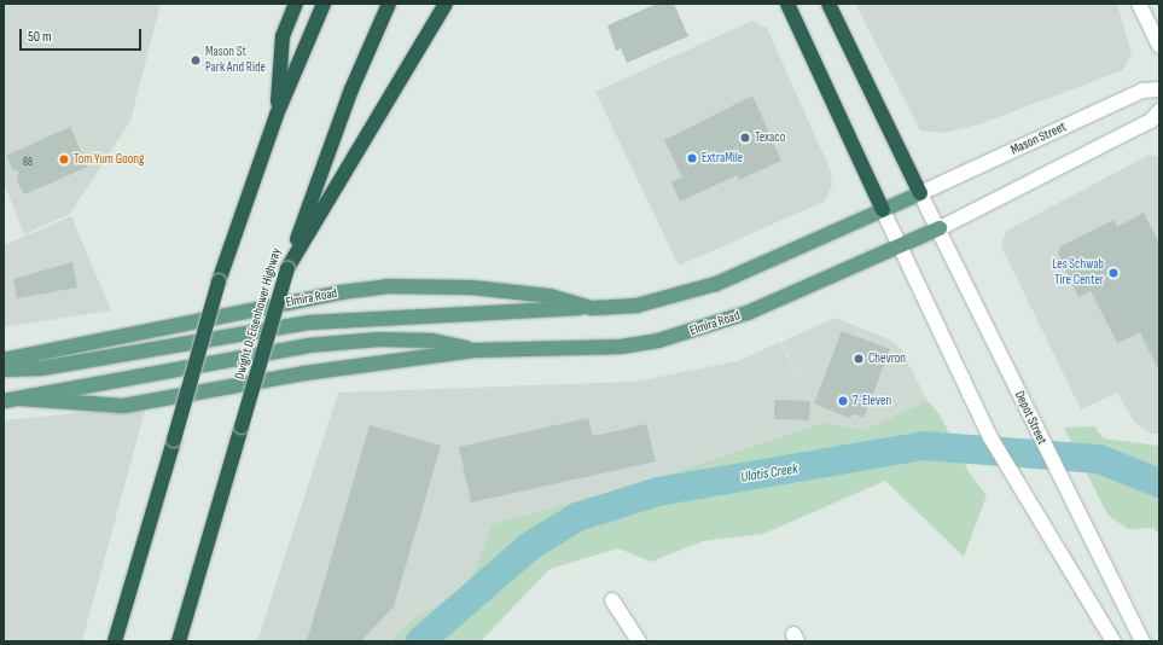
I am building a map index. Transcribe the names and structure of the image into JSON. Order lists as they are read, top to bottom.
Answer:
{
  "streets": {
    "highway": ["Dwight D. Eisenhower Highway"],
    "main road": ["Mason Street", "Elmira Road", "Depot Street"]
  },
  "crossings": [
    ["Mason Street", "Elmira Road"],
    ["Mason Street", "Depot Street"],
    ["Elmira Road", "Depot Street"]
  ],
  "water": ["Ulatis Creek"],
  "places": [
    "Mason St Park And Ride",
    "Texaco",
    "ExtraMile",
    "Tom Yum Goong",
    "Les Schwab Tire Center",
    "Chevron",
    "7-Eleven"
  ],
  "house_numbers": ["88"],
  "scale_bar": "50 m"
}
